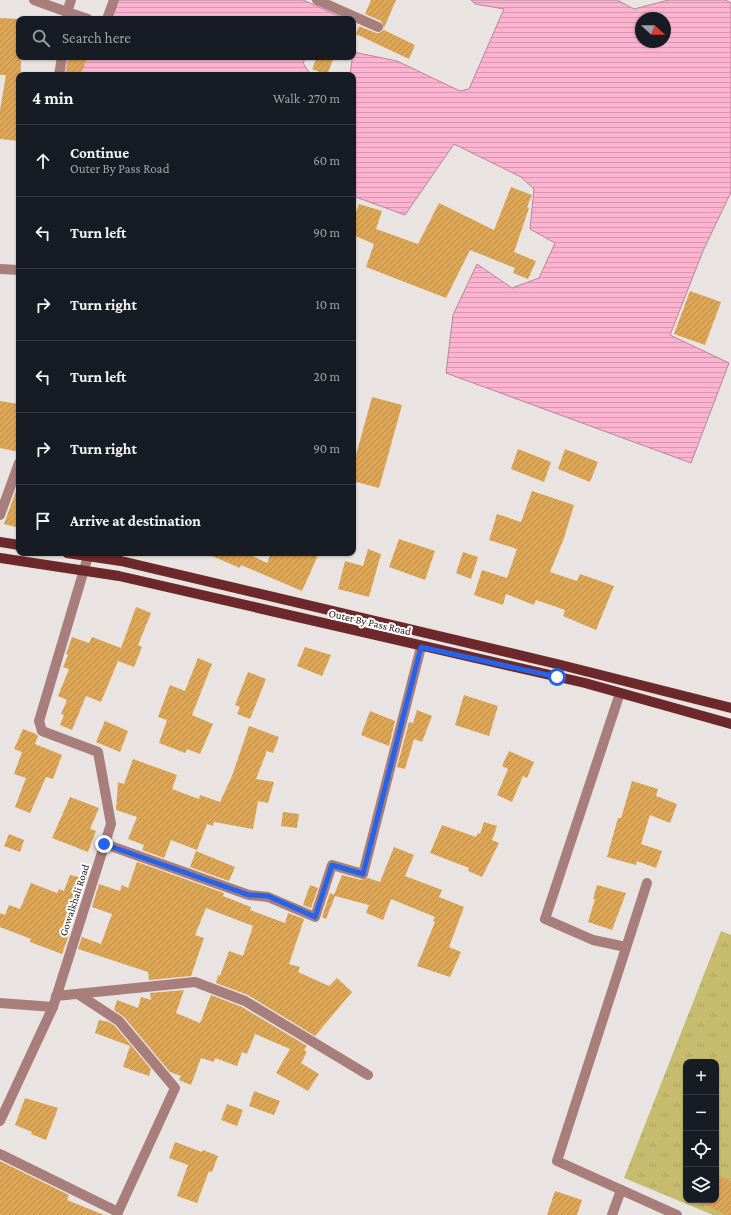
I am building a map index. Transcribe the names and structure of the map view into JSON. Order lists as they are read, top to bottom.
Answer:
{
  "streets": {
    "main road": ["Outer By Pass Road"],
    "street": ["Gowalkhali Road"]
  },
  "crossings": [
    ["Outer By Pass Road", "Gowalkhali Road"]
  ],
  "north": "right",
  "page": {
    "search": "Search here",
    "heading": ["4 min", "Walk · 270 m"],
    "list": [
      ["Continue", "Outer By Pass Road", "60 m"],
      ["Turn left", "90 m"],
      ["Turn right", "10 m"],
      ["Turn left", "20 m"],
      ["Turn right", "90 m"],
      "Arrive at destination"
    ],
    "map_buttons": ["+", "−"]
  }
}
